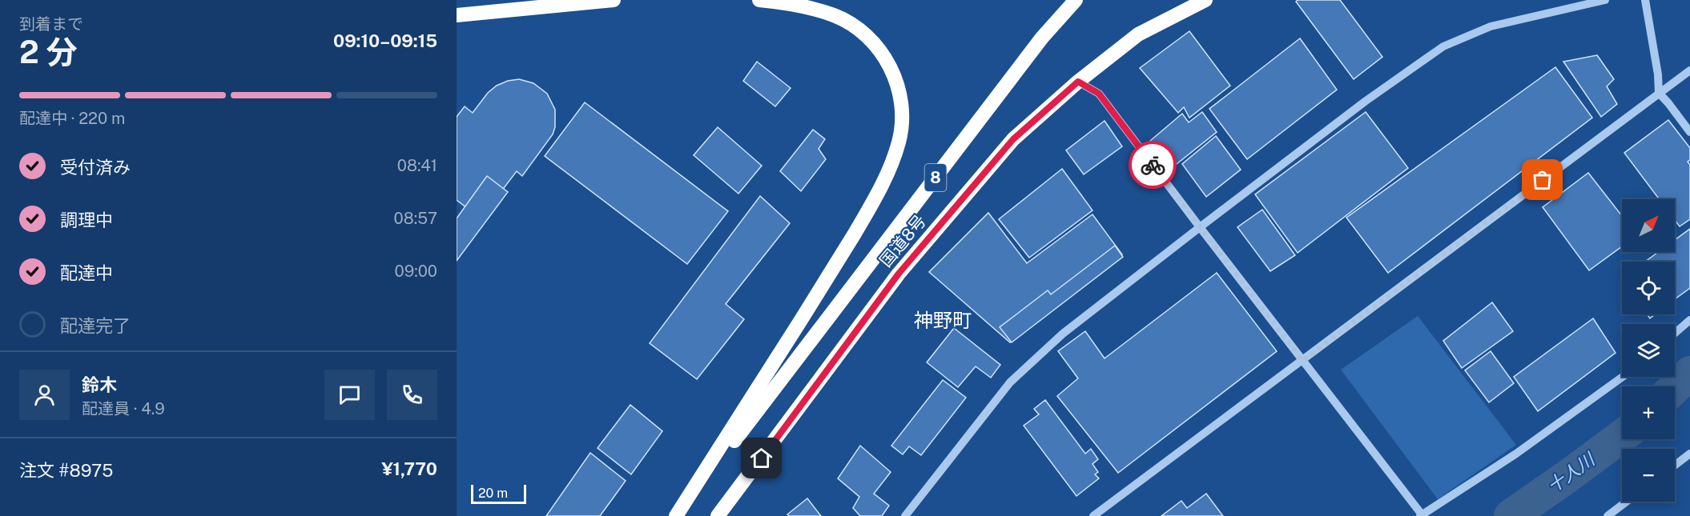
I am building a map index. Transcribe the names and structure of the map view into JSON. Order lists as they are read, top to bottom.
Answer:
{
  "streets": {
    "highway": ["8", "国道8号"]
  },
  "districts": ["神野町"],
  "water": ["十人川"],
  "scale_bar": "20 m",
  "north": "top right",
  "page": {
    "heading": ["2 分", "到着まで", "09:10–09:15"],
    "panel": [
      "鈴木",
      "配達員 · 4.9",
      "注文 #8975",
      "¥1,770"
    ],
    "bar": "配達中 · 220 m",
    "list": [
      ["受付済み", "08:41"],
      ["調理中", "08:57"],
      ["配達中", "09:00"],
      "配達完了"
    ],
    "map_buttons": ["+", "−"],
    "scale": "20 m"
  }
}
